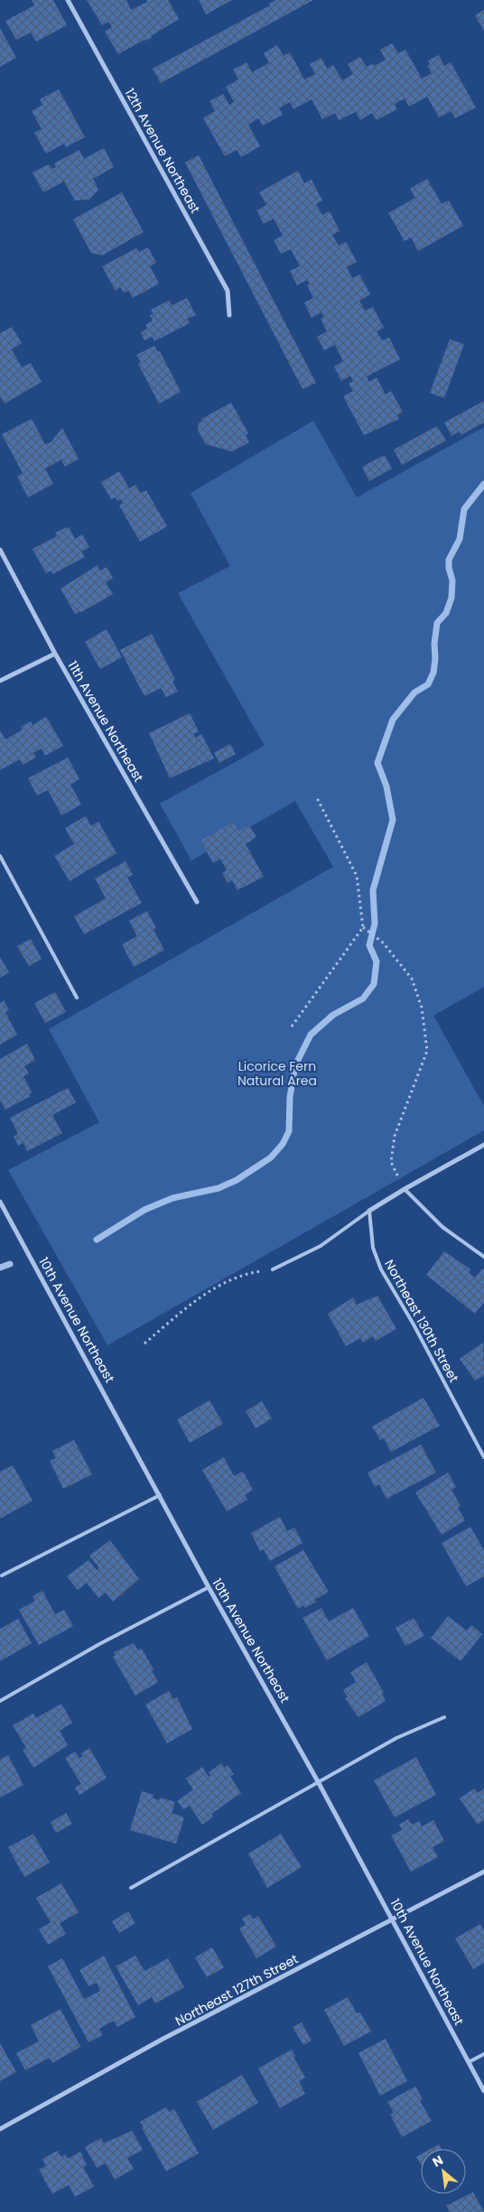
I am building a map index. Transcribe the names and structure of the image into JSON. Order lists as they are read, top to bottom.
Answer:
{
  "streets": {
    "street": [
      "12th Avenue Northeast",
      "11th Avenue Northeast",
      "10th Avenue Northeast",
      "Northeast 127th Street"
    ],
    "lane": ["Northeast 130th Street"]
  },
  "crossings": [
    ["10th Avenue Northeast", "Northeast 127th Street"]
  ],
  "parks": ["Licorice Fern Natural Area"],
  "north": "top left"
}
